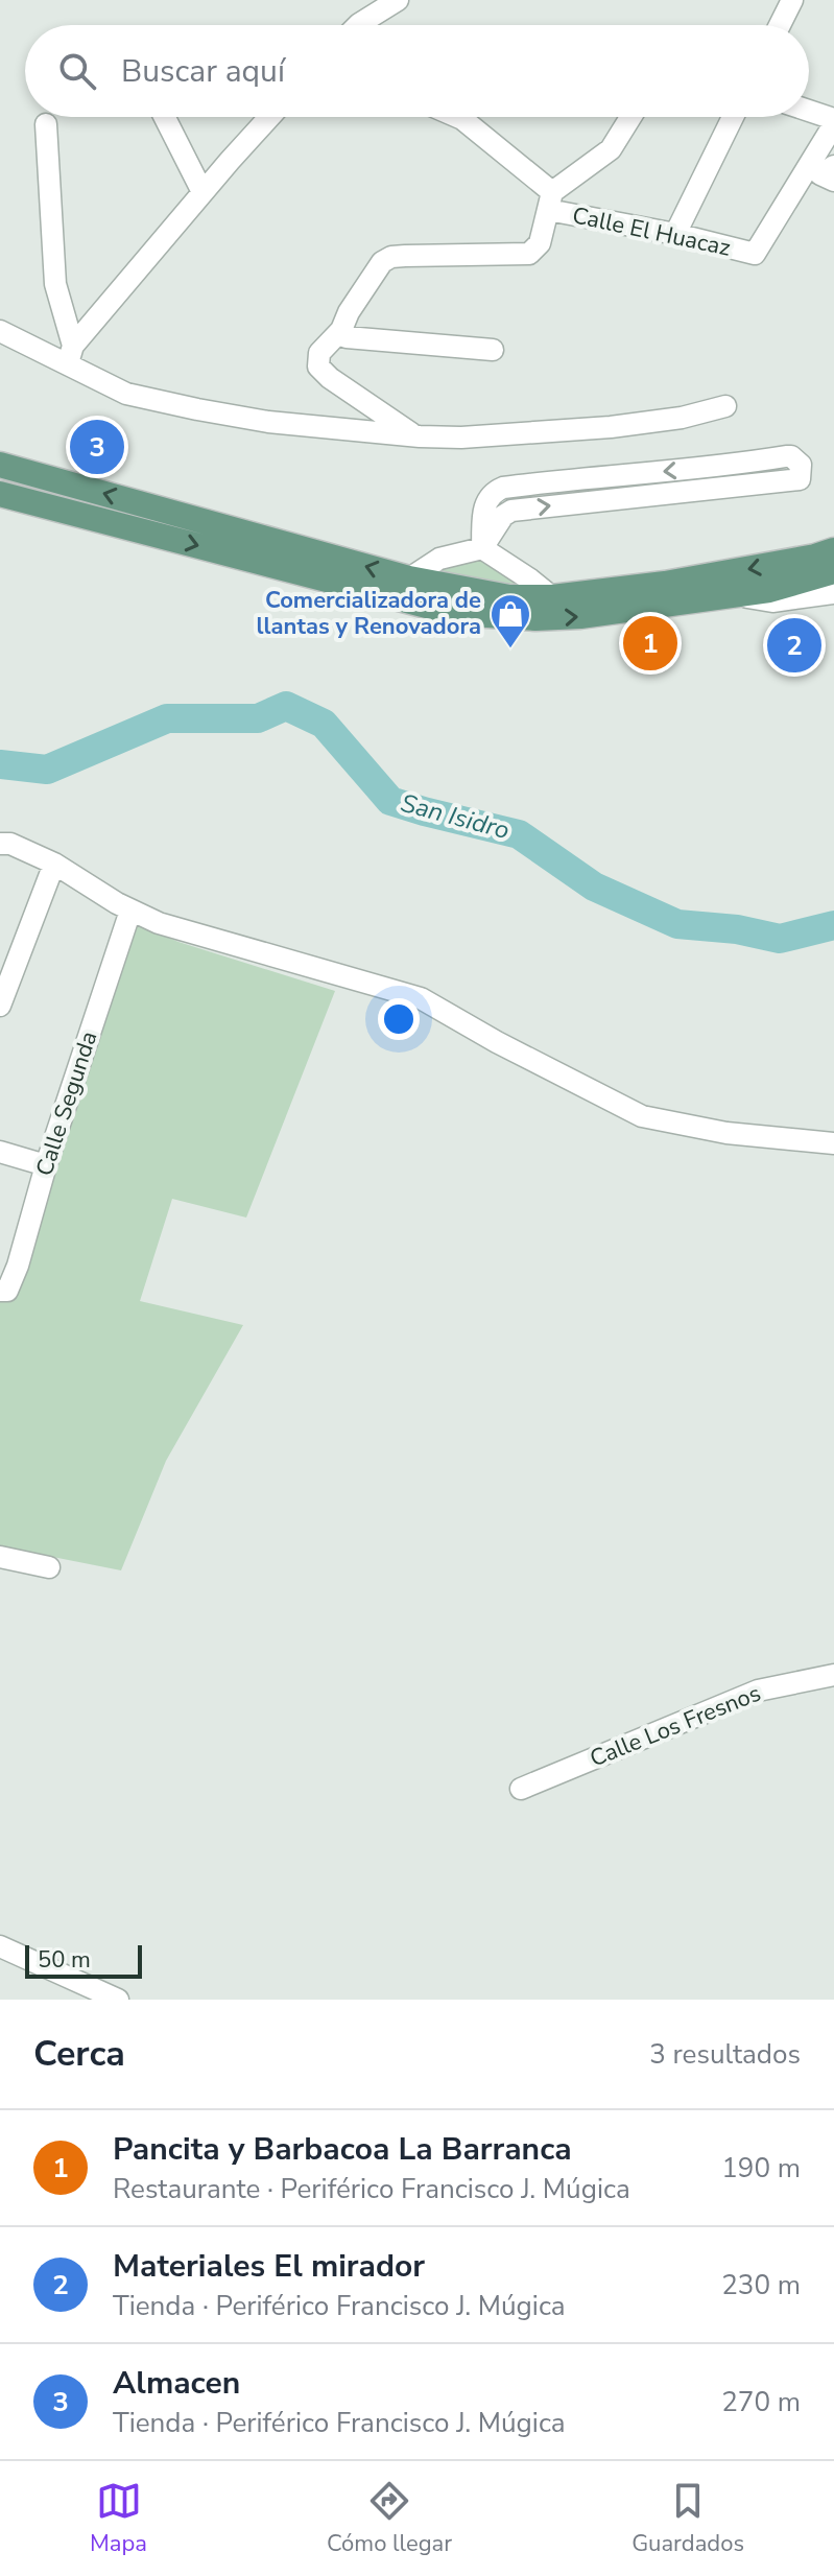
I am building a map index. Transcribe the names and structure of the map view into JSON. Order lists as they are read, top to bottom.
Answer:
{
  "streets": {
    "street": ["Calle El Huacaz", "Calle Segunda", "Calle Los Fresnos"]
  },
  "water": ["San Isidro"],
  "places": {
    "shop": ["Comercializadora de llantas y Renovadora"]
  },
  "scale_bar": "50 m",
  "page": {
    "search": "Buscar aquí",
    "pins": ["3", "1", "2"],
    "scale": "50 m",
    "heading": ["Cerca", "3 resultados"],
    "list": [
      {
        "mark": "1",
        "name": "Pancita y Barbacoa La Barranca",
        "note": "Restaurante · Periférico Francisco J. Múgica",
        "value": "190 m"
      },
      {
        "mark": "2",
        "name": "Materiales El mirador",
        "note": "Tienda · Periférico Francisco J. Múgica",
        "value": "230 m"
      },
      {
        "mark": "3",
        "name": "Almacen",
        "note": "Tienda · Periférico Francisco J. Múgica",
        "value": "270 m"
      }
    ],
    "nav": ["Mapa", "Cómo llegar", "Guardados"]
  }
}
